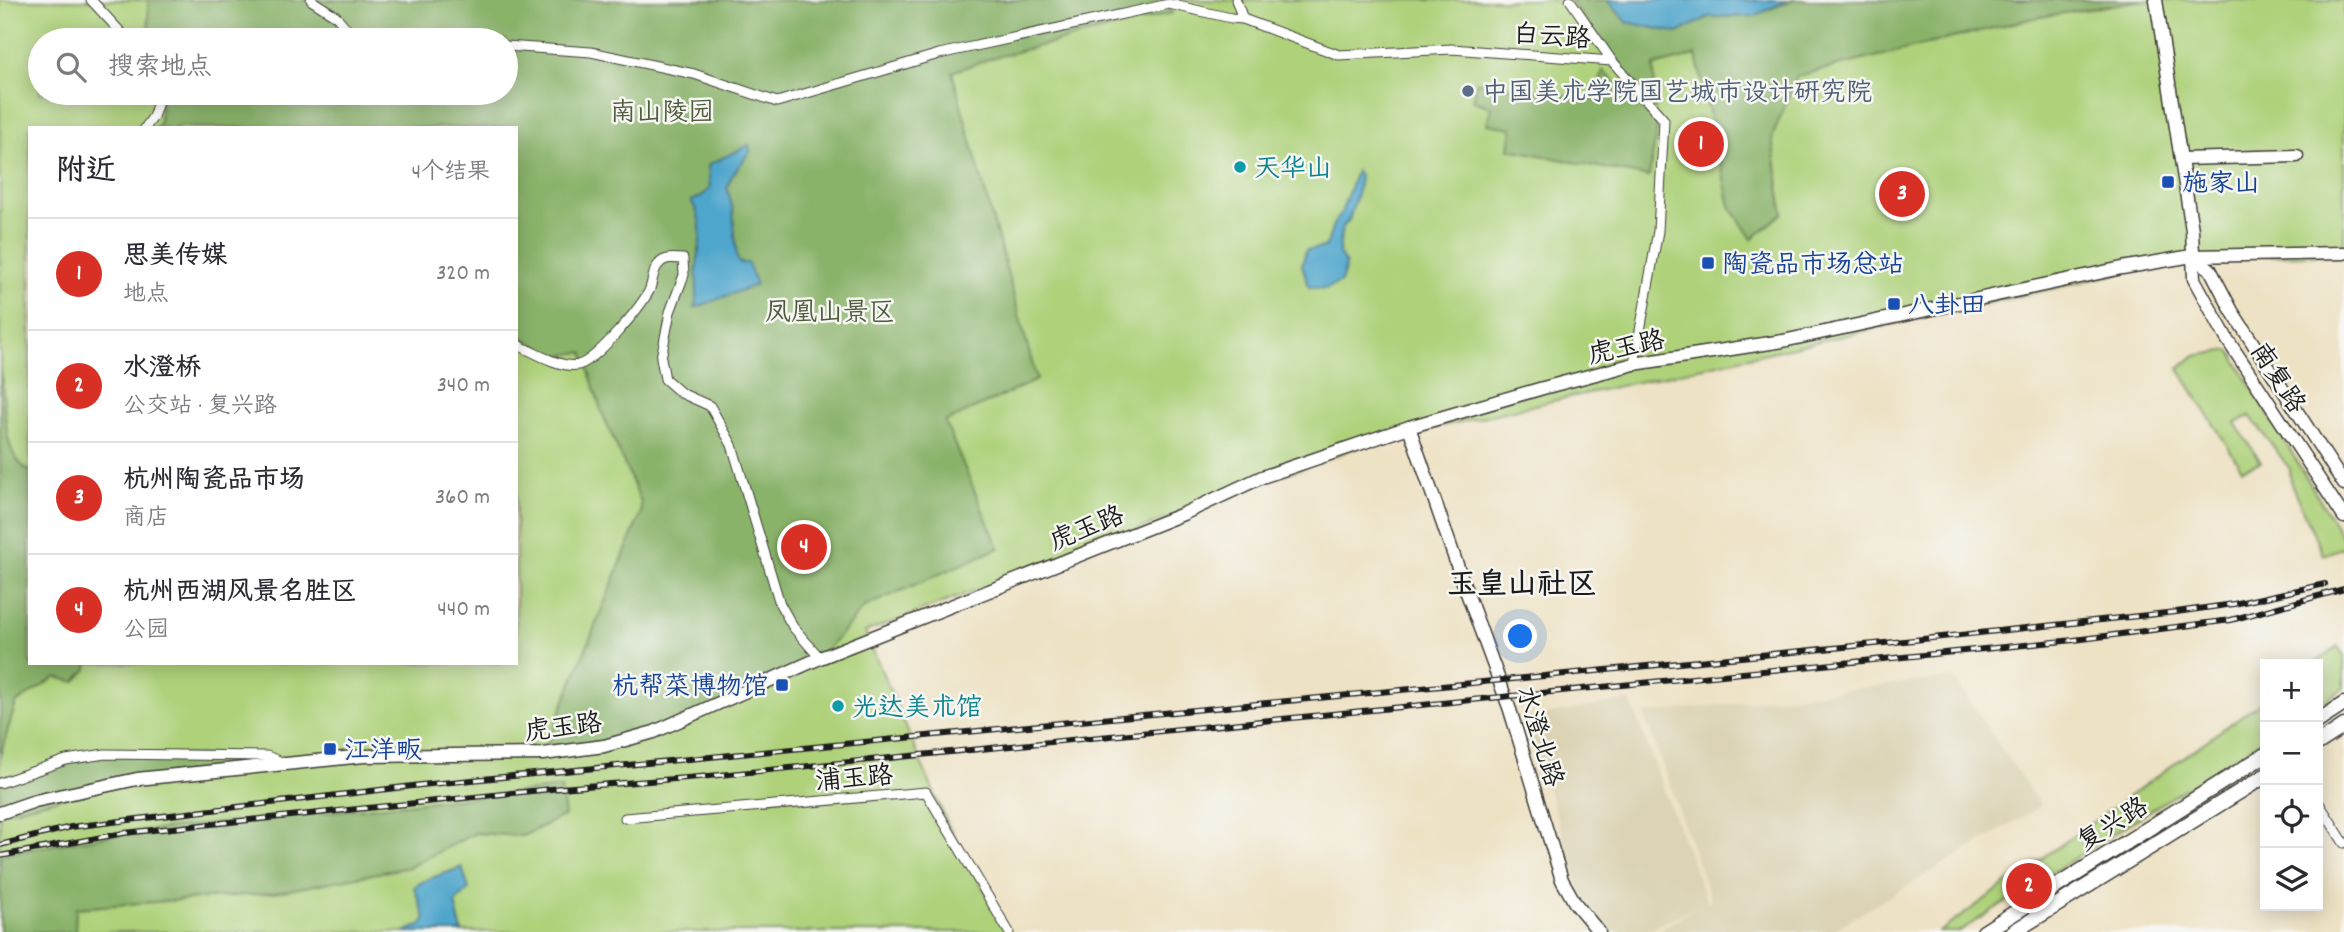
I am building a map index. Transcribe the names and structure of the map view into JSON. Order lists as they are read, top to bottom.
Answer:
{
  "streets": {
    "main road": ["复兴路"],
    "street": [
      "白云路",
      "虎玉路",
      "南复路",
      "水澄北路",
      "浦玉路"
    ]
  },
  "crossings": [
    ["虎玉路", "南复路"],
    ["虎玉路", "水澄北路"]
  ],
  "districts": ["玉皇山社区"],
  "parks": ["南山陵园", "凤凰山景区"],
  "places": {
    "other": ["中国美术学院国艺城市设计研究院", "天华山", "光达美术馆"],
    "transit": [
      "施家山",
      "陶瓷品市场总站",
      "八卦田",
      "杭帮菜博物馆",
      "江洋畈"
    ]
  },
  "page": {
    "search": "搜索地点",
    "pins": [
      "1",
      "3",
      "4",
      "2"
    ],
    "heading": ["附近", "4个结果"],
    "list": [
      {
        "mark": "1",
        "name": "思美传媒",
        "note": "地点",
        "value": "320 m"
      },
      {
        "mark": "2",
        "name": "水澄桥",
        "note": "公交站 · 复兴路",
        "value": "340 m"
      },
      {
        "mark": "3",
        "name": "杭州陶瓷品市场",
        "note": "商店",
        "value": "360 m"
      },
      {
        "mark": "4",
        "name": "杭州西湖风景名胜区",
        "note": "公园",
        "value": "440 m"
      }
    ],
    "map_buttons": ["+", "−"]
  }
}
